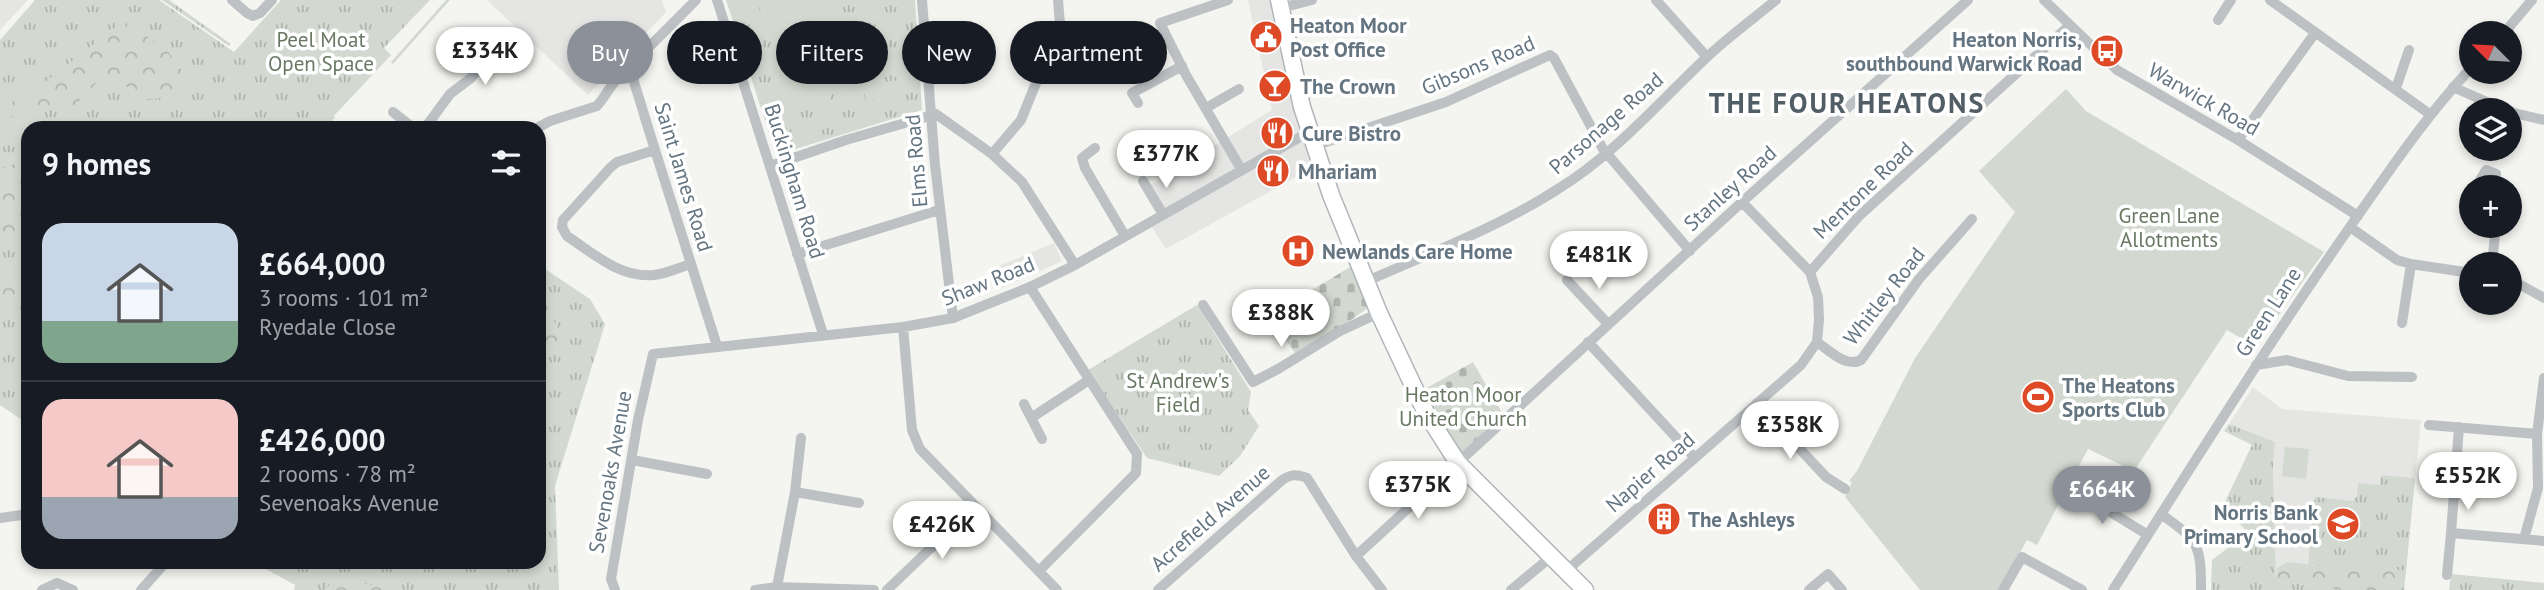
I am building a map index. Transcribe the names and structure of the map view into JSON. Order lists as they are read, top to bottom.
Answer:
{
  "streets": {
    "street": [
      "Gibsons Road",
      "Warwick Road",
      "Parsonage Road",
      "Elms Road",
      "Saint James Road",
      "Buckingham Road",
      "Stanley Road",
      "Mentone Road",
      "Shaw Road",
      "Whitley Road",
      "Green Lane",
      "Sevenoaks Avenue",
      "Napier Road",
      "Acrefield Avenue"
    ]
  },
  "crossings": [
    ["Gibsons Road", "Parsonage Road"],
    ["Gibsons Road", "Shaw Road"],
    ["Warwick Road", "Mentone Road"],
    ["Warwick Road", "Green Lane"],
    ["Elms Road", "Shaw Road"],
    ["Saint James Road", "Shaw Road"],
    ["Buckingham Road", "Shaw Road"],
    ["Stanley Road", "Acrefield Avenue"],
    ["Shaw Road", "Sevenoaks Avenue"],
    ["Whitley Road", "Napier Road"]
  ],
  "districts": ["THE FOUR HEATONS"],
  "parks": [
    "Peel Moat Open Space",
    "Green Lane Allotments",
    "St Andrew's Field",
    "Heaton Moor United Church"
  ],
  "places": {
    "public building": ["Heaton Moor Post Office"],
    "bus stop": ["Heaton Norris, southbound Warwick Road"],
    "bar": ["The Crown"],
    "restaurant": ["Cure Bistro", "Mhariam"],
    "hospital": ["Newlands Care Home"],
    "sports": ["The Heatons Sports Club"],
    "building": ["The Ashleys"],
    "school or university": ["Norris Bank Primary School"]
  },
  "north": "top left",
  "page": {
    "map_buttons": ["+", "−"],
    "chip": [
      "Buy",
      "Rent",
      "Filters",
      "New",
      "Apartment"
    ],
    "price": [
      "£334K",
      "£377K",
      "£481K",
      "£388K",
      "£358K",
      "£552K",
      "£375K",
      "£664K",
      "£426K"
    ],
    "heading": "9 homes",
    "list": [
      {
        "name": "£664,000",
        "note": "3 rooms · 101 m² · Ryedale Close"
      },
      {
        "name": "£426,000",
        "note": "2 rooms · 78 m² · Sevenoaks Avenue"
      }
    ]
  }
}
